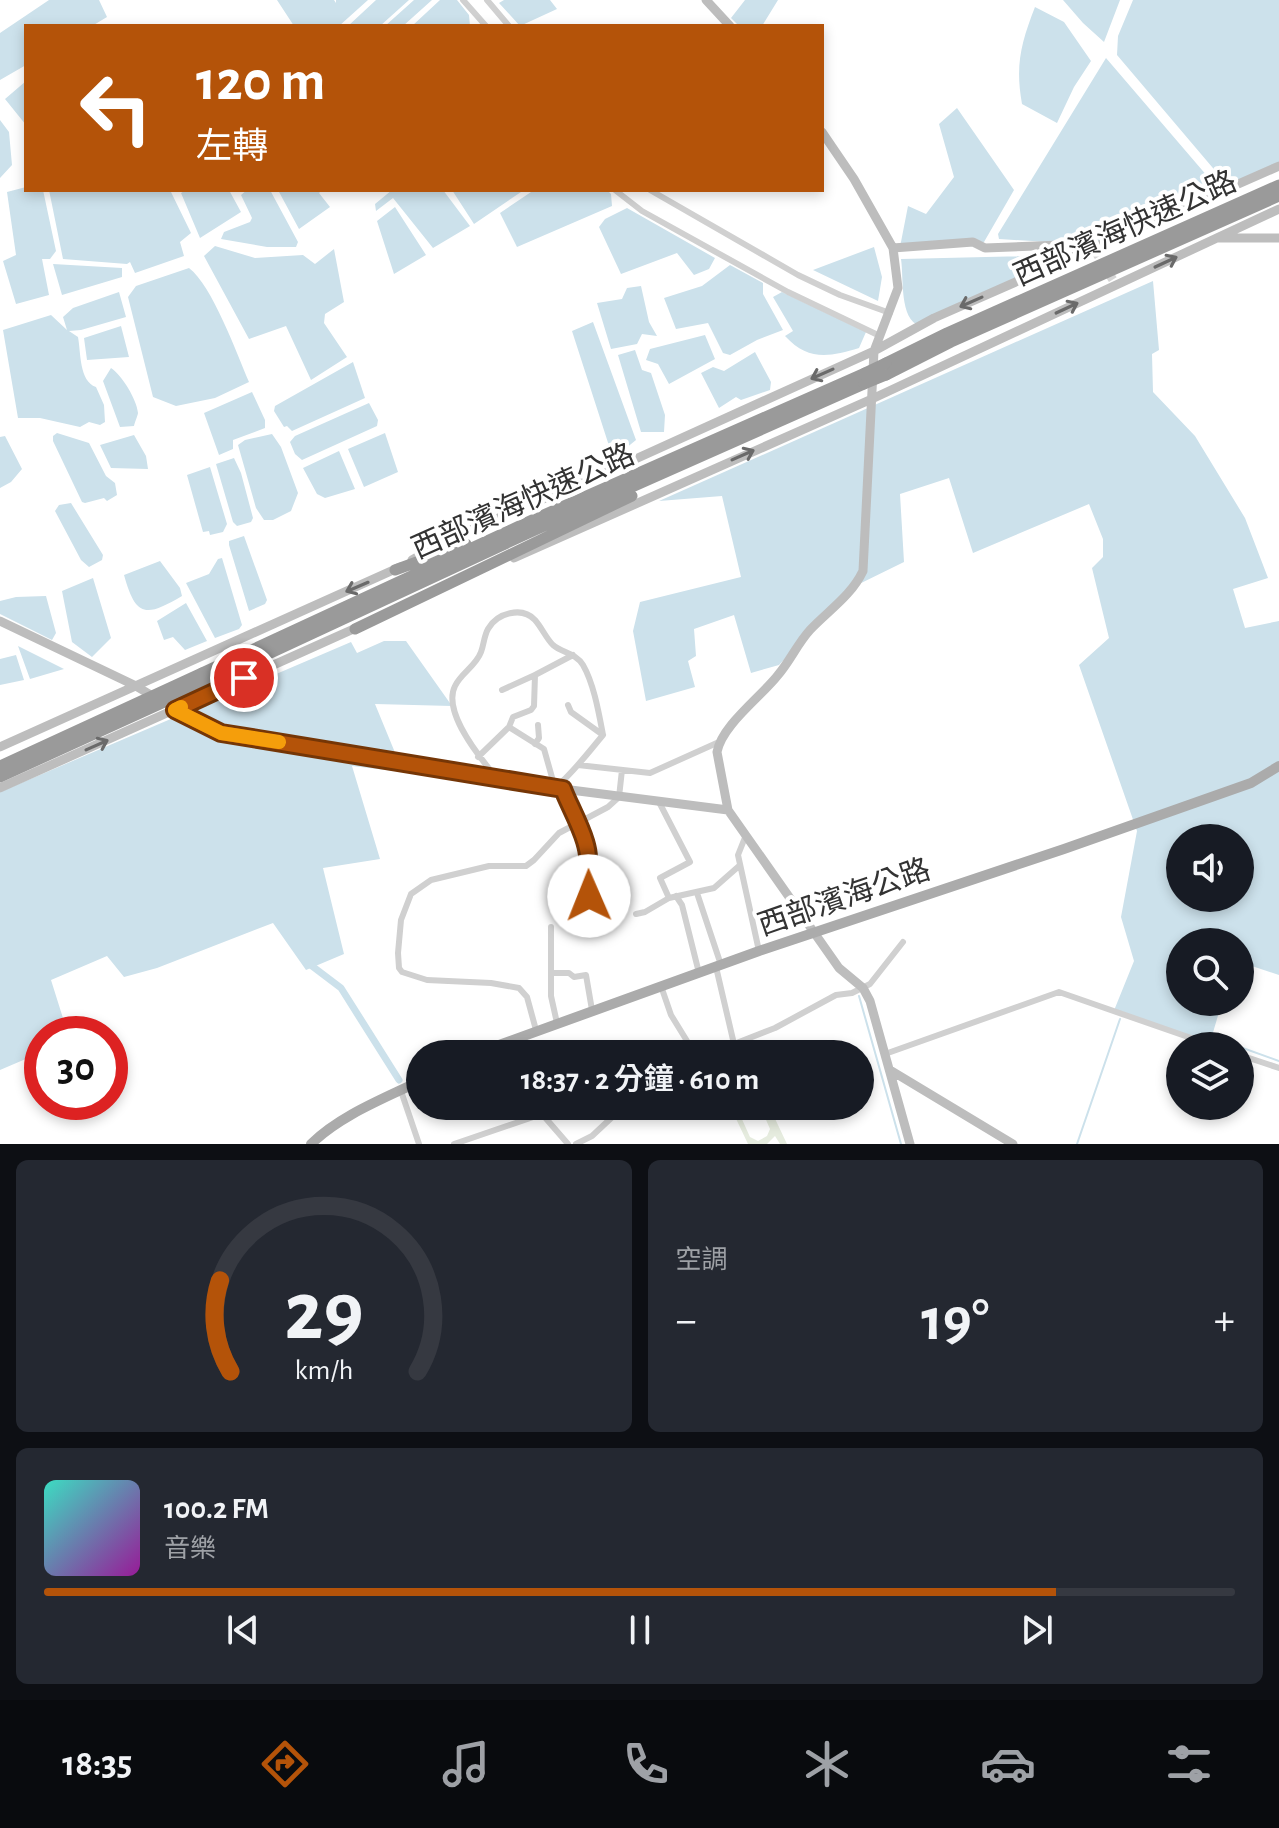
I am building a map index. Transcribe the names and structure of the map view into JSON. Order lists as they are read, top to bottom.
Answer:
{
  "streets": {
    "highway": ["西部濱海快速公路"],
    "main road": ["西部濱海公路"]
  },
  "page": {
    "turn": ["120 m", "左轉"],
    "limit": "30",
    "trip": "18:37 · 2 分鐘 · 610 m",
    "tile": "空調",
    "heat": ["−", "19°", "+"],
    "song": ["100.2 FM", "音樂"],
    "tabs": "18:35",
    "gauge": ["29", "km/h"]
  }
}
